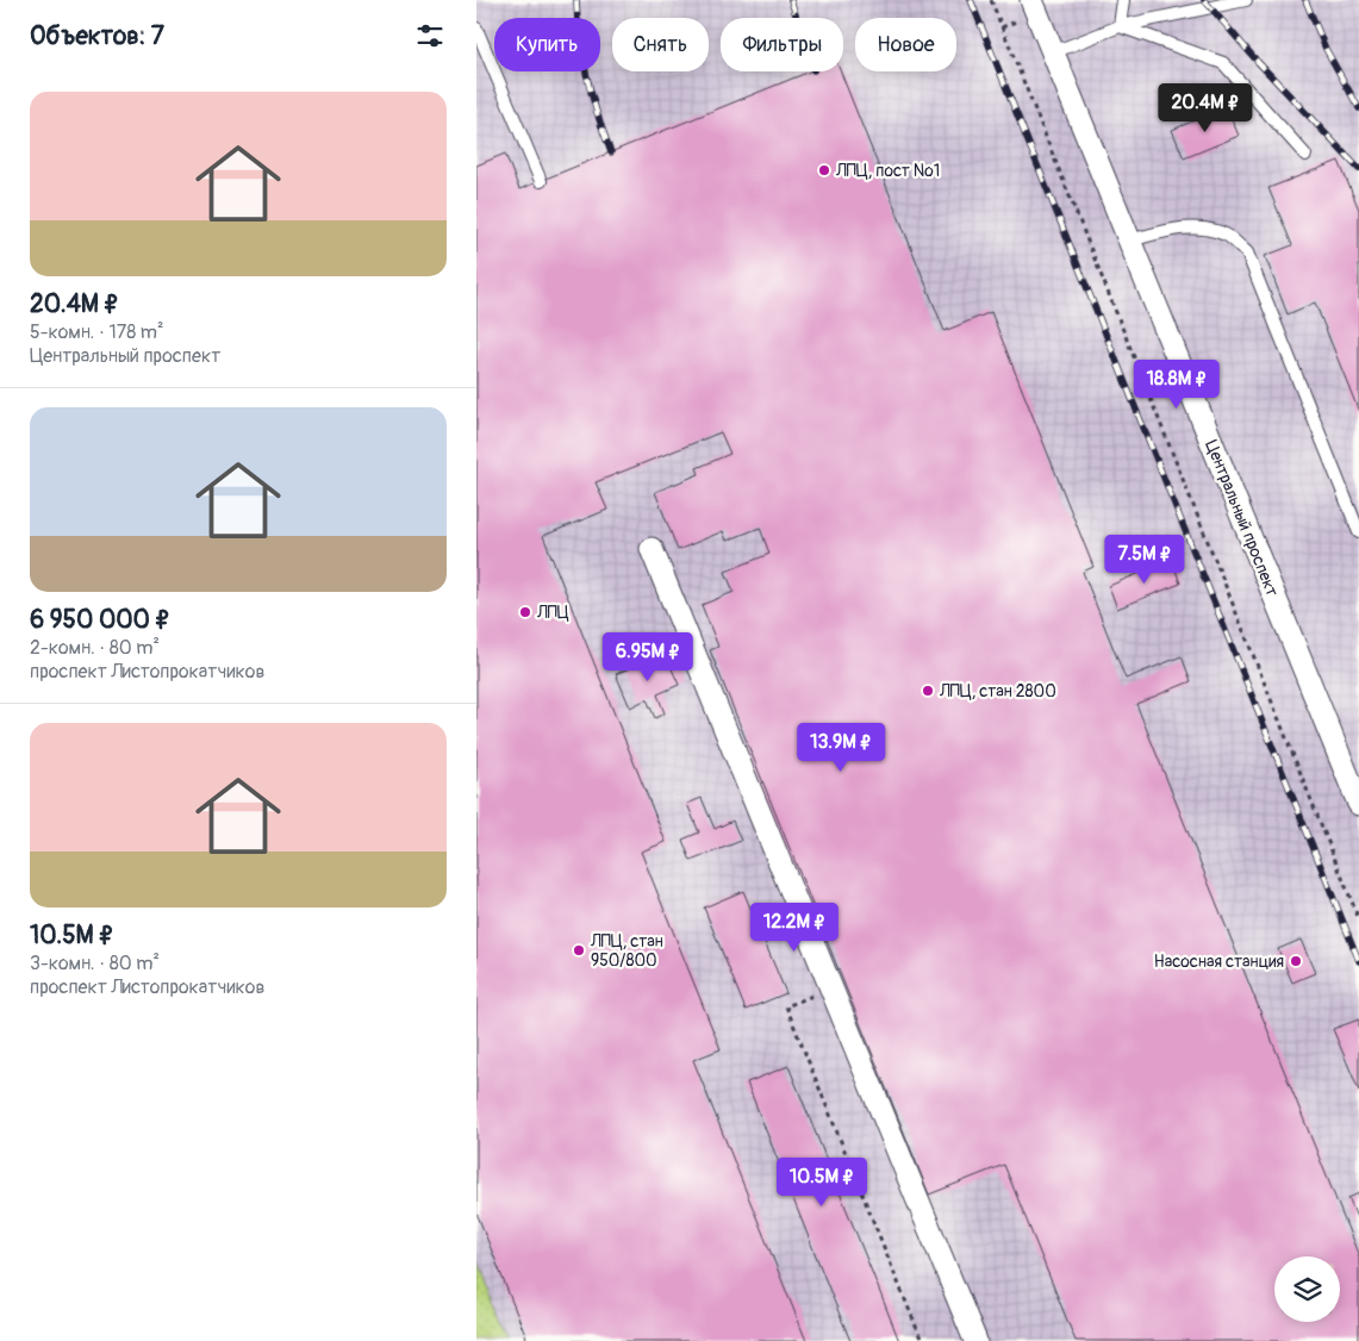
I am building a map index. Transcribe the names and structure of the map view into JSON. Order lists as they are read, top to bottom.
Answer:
{
  "streets": {
    "street": ["Центральный проспект"]
  },
  "places": [
    "ЛПЦ, пост №1",
    "ЛПЦ",
    "ЛПЦ, стан 2800",
    "ЛПЦ, стан 950/800",
    "Насосная станция"
  ],
  "page": {
    "heading": "Объектов: 7",
    "chip": [
      "Купить",
      "Снять",
      "Фильтры",
      "Новое"
    ],
    "list": [
      {
        "name": "20.4M ₽",
        "note": "5-комн. · 178 m² · Центральный проспект"
      },
      {
        "name": "6 950 000 ₽",
        "note": "2-комн. · 80 m² · проспект Листопрокатчиков"
      },
      {
        "name": "10.5M ₽",
        "note": "3-комн. · 80 m² · проспект Листопрокатчиков"
      }
    ],
    "price": [
      "20.4M ₽",
      "18.8M ₽",
      "7.5M ₽",
      "6.95M ₽",
      "13.9M ₽",
      "12.2M ₽",
      "10.5M ₽"
    ]
  }
}
